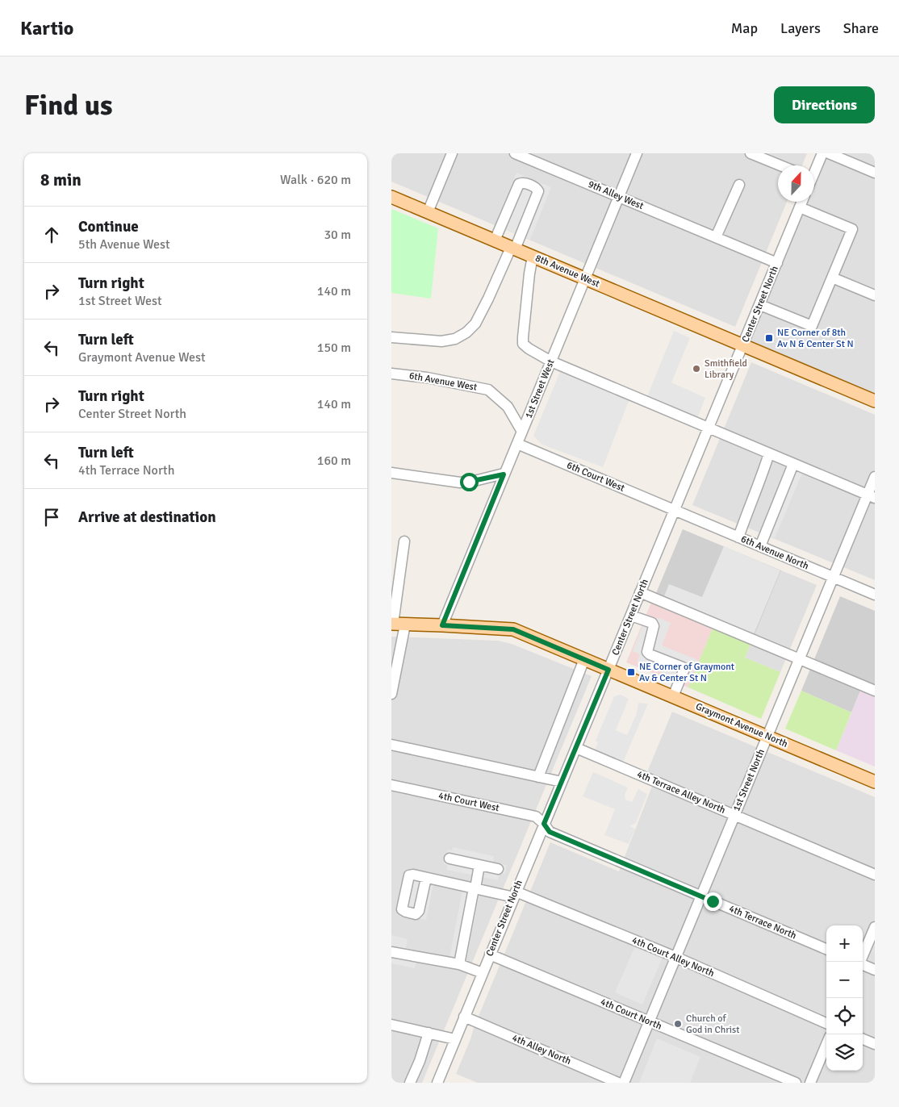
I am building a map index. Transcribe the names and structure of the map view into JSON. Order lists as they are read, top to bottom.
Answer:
{
  "streets": {
    "main road": ["8th Avenue West", "Graymont Avenue North"],
    "street": [
      "9th Alley West",
      "Center Street North",
      "6th Avenue West",
      "1st Street West",
      "6th Court West",
      "6th Avenue North",
      "1st Street North",
      "4th Terrace Alley North",
      "4th Court West",
      "4th Terrace North",
      "4th Court Alley North",
      "4th Court North",
      "4th Alley North"
    ]
  },
  "crossings": [
    ["9th Alley West", "Center Street North"],
    ["9th Alley West", "1st Street West"],
    ["8th Avenue West", "Center Street North"],
    ["8th Avenue West", "1st Street West"],
    ["Center Street North", "6th Court West"],
    ["Center Street North", "6th Avenue North"],
    ["Center Street North", "Graymont Avenue North"],
    ["Center Street North", "4th Terrace Alley North"],
    ["Center Street North", "4th Court West"],
    ["Center Street North", "4th Terrace North"],
    ["Center Street North", "4th Court Alley North"],
    ["Center Street North", "4th Court North"],
    ["Center Street North", "4th Alley North"],
    ["6th Avenue West", "1st Street West"],
    ["1st Street West", "6th Court West"],
    ["1st Street West", "Graymont Avenue North"],
    ["6th Court West", "6th Avenue North"],
    ["6th Avenue North", "1st Street North"],
    ["Graymont Avenue North", "1st Street North"],
    ["1st Street North", "4th Terrace Alley North"],
    ["1st Street North", "4th Terrace North"],
    ["1st Street North", "4th Court Alley North"],
    ["1st Street North", "4th Court North"],
    ["4th Court West", "4th Terrace North"]
  ],
  "places": {
    "transit": ["NE Corner of 8th Av N & Center St N", "NE Corner of Graymont Av & Center St N"],
    "other": ["Smithfield Library", "Church of God in Christ"]
  },
  "north": "top",
  "page": {
    "header": "Kartio",
    "nav": ["Map", "Layers", "Share"],
    "buttons": "Directions",
    "title": "Find us",
    "heading": ["8 min", "Walk · 620 m"],
    "list": [
      ["Continue", "5th Avenue West", "30 m"],
      ["Turn right", "1st Street West", "140 m"],
      ["Turn left", "Graymont Avenue West", "150 m"],
      ["Turn right", "Center Street North", "140 m"],
      ["Turn left", "4th Terrace North", "160 m"],
      "Arrive at destination"
    ],
    "map_buttons": ["+", "−"]
  }
}
